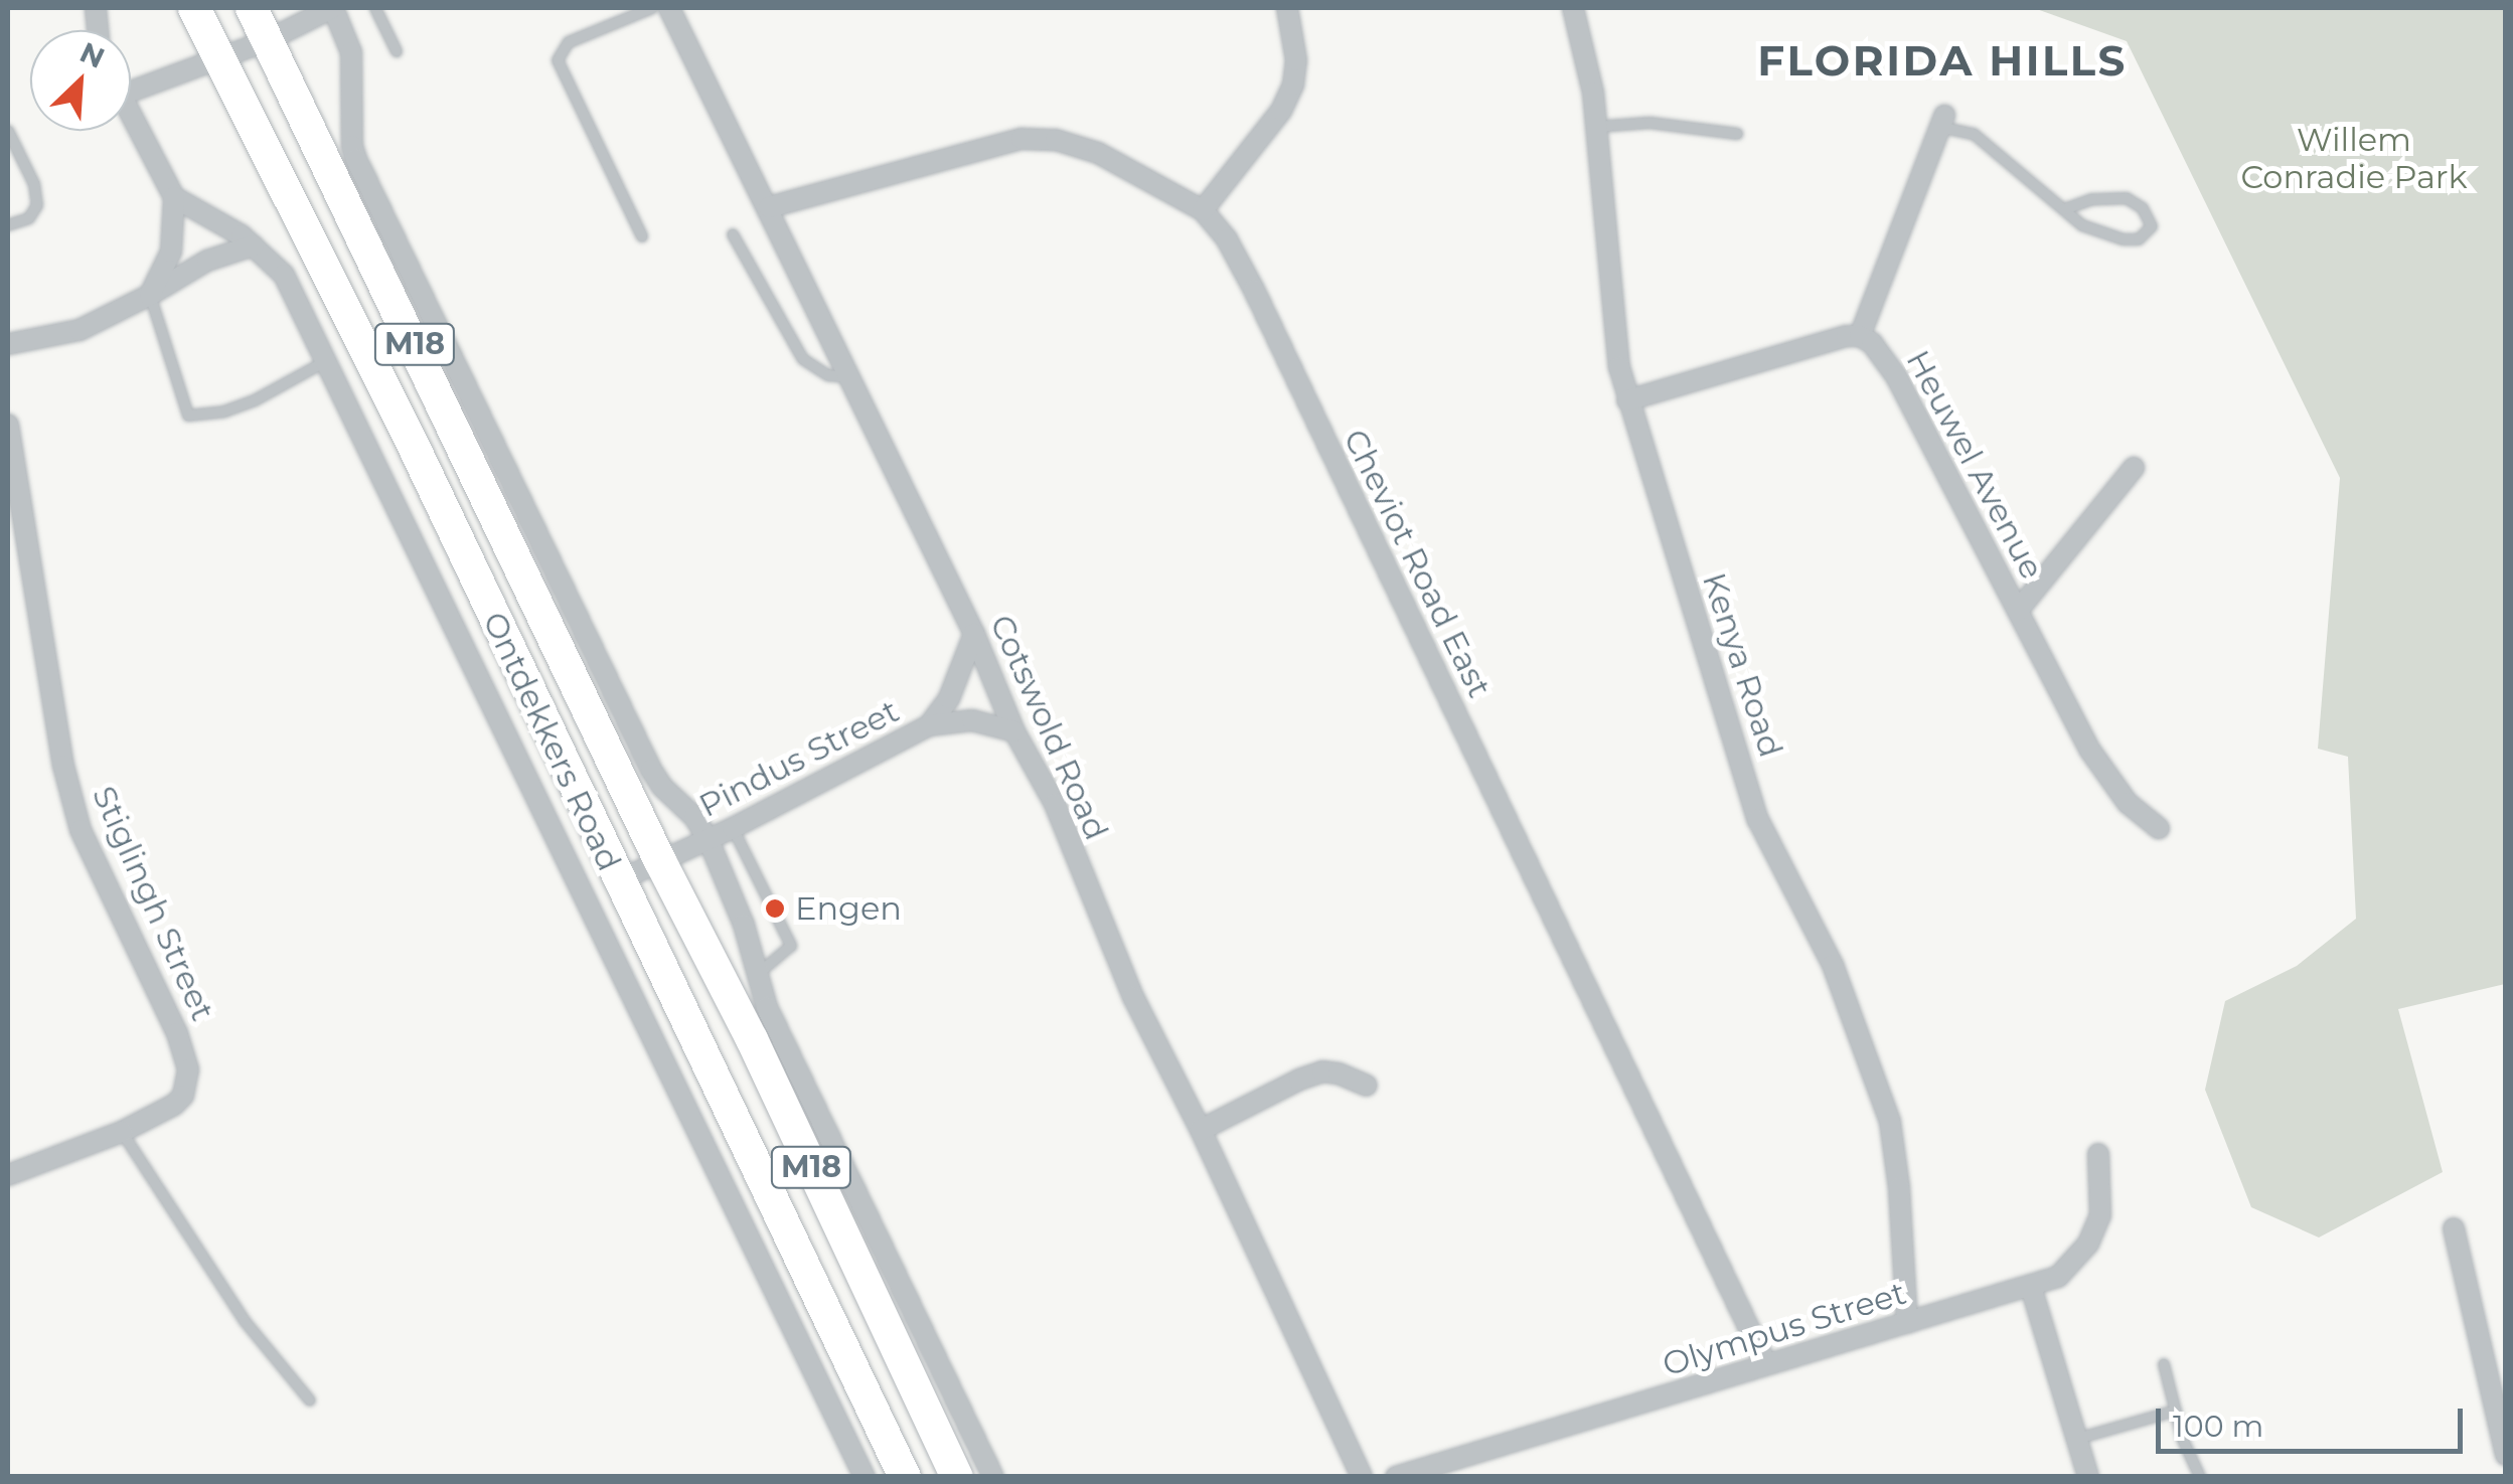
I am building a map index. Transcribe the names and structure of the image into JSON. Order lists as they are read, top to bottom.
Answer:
{
  "streets": {
    "main road": ["M18", "Ontdekkers Road"],
    "street": [
      "Heuwel Avenue",
      "Cheviot Road East",
      "Kenya Road",
      "Cotswold Road",
      "Pindus Street",
      "Stiglingh Street",
      "Olympus Street"
    ]
  },
  "crossings": [
    ["Heuwel Avenue", "Kenya Road"],
    ["Cheviot Road East", "Cotswold Road"],
    ["Cheviot Road East", "Olympus Street"],
    ["Kenya Road", "Olympus Street"],
    ["Cotswold Road", "Pindus Street"],
    ["Ontdekkers Road", "Pindus Street"]
  ],
  "districts": ["FLORIDA HILLS"],
  "parks": ["Willem Conradie Park"],
  "places": ["Engen"],
  "scale_bar": "100 m",
  "north": "top right"
}
